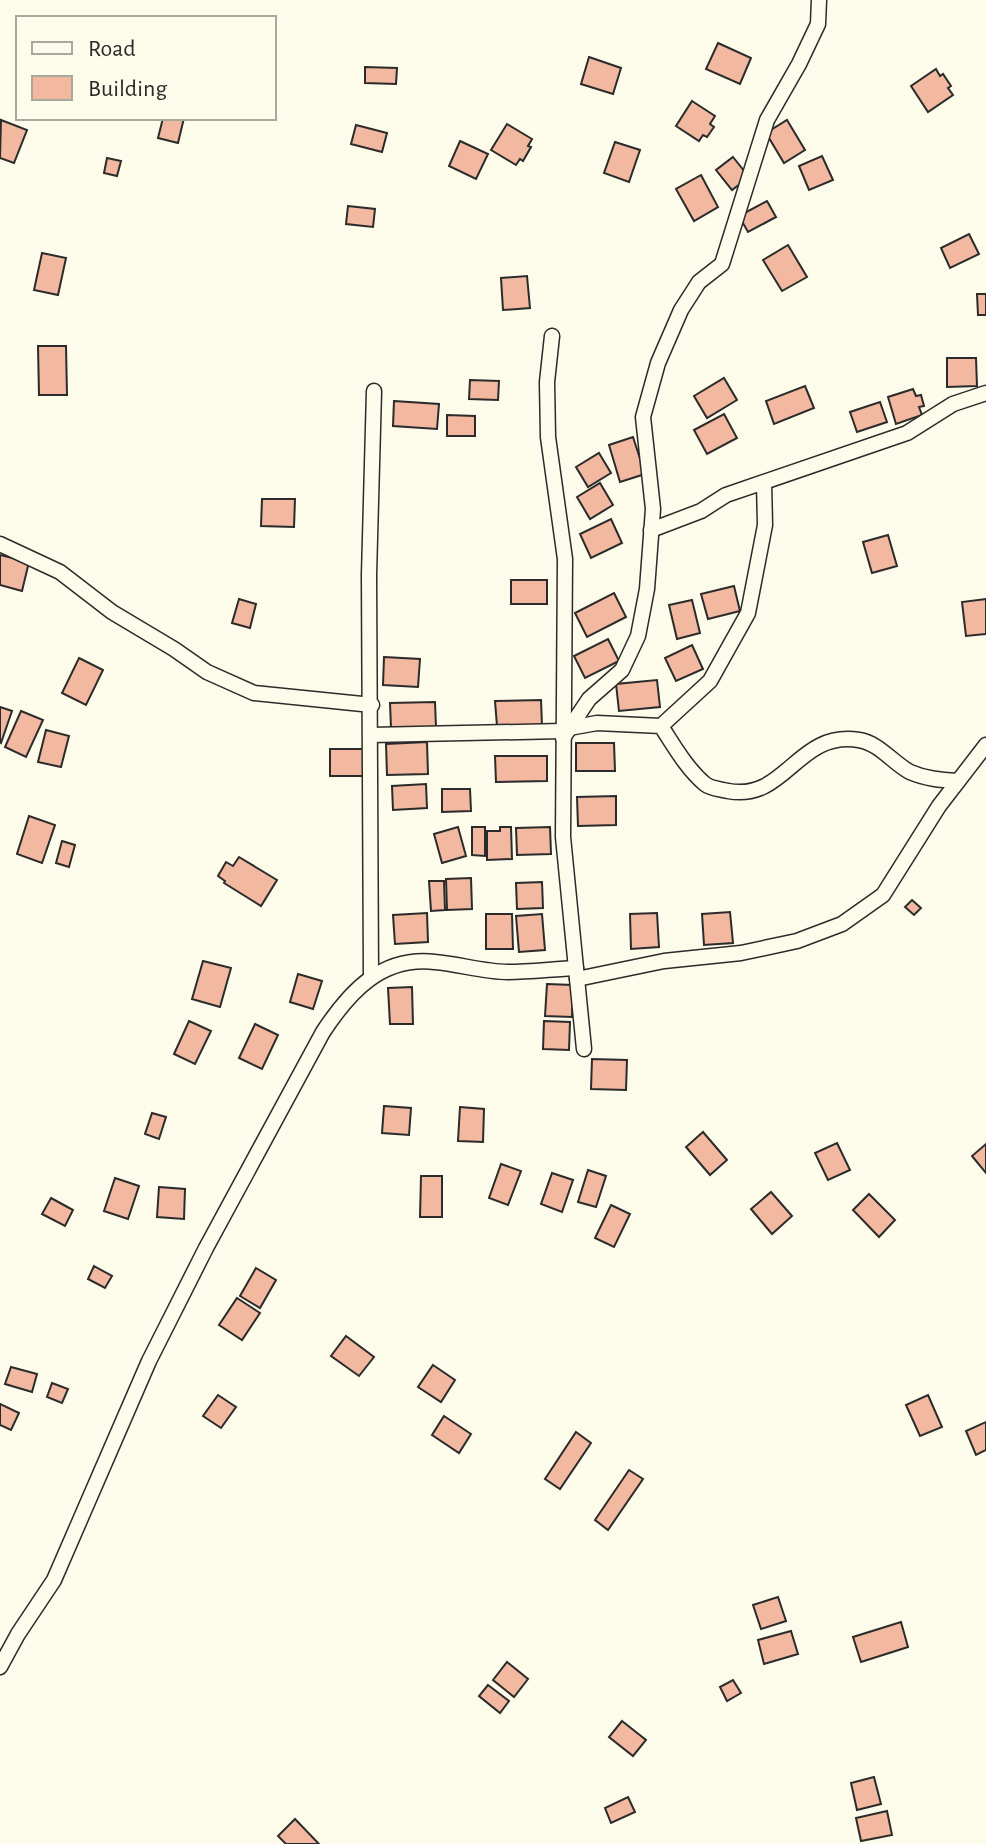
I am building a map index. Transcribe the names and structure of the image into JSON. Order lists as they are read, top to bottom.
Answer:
{
  "legend": ["Road", "Building"]
}
